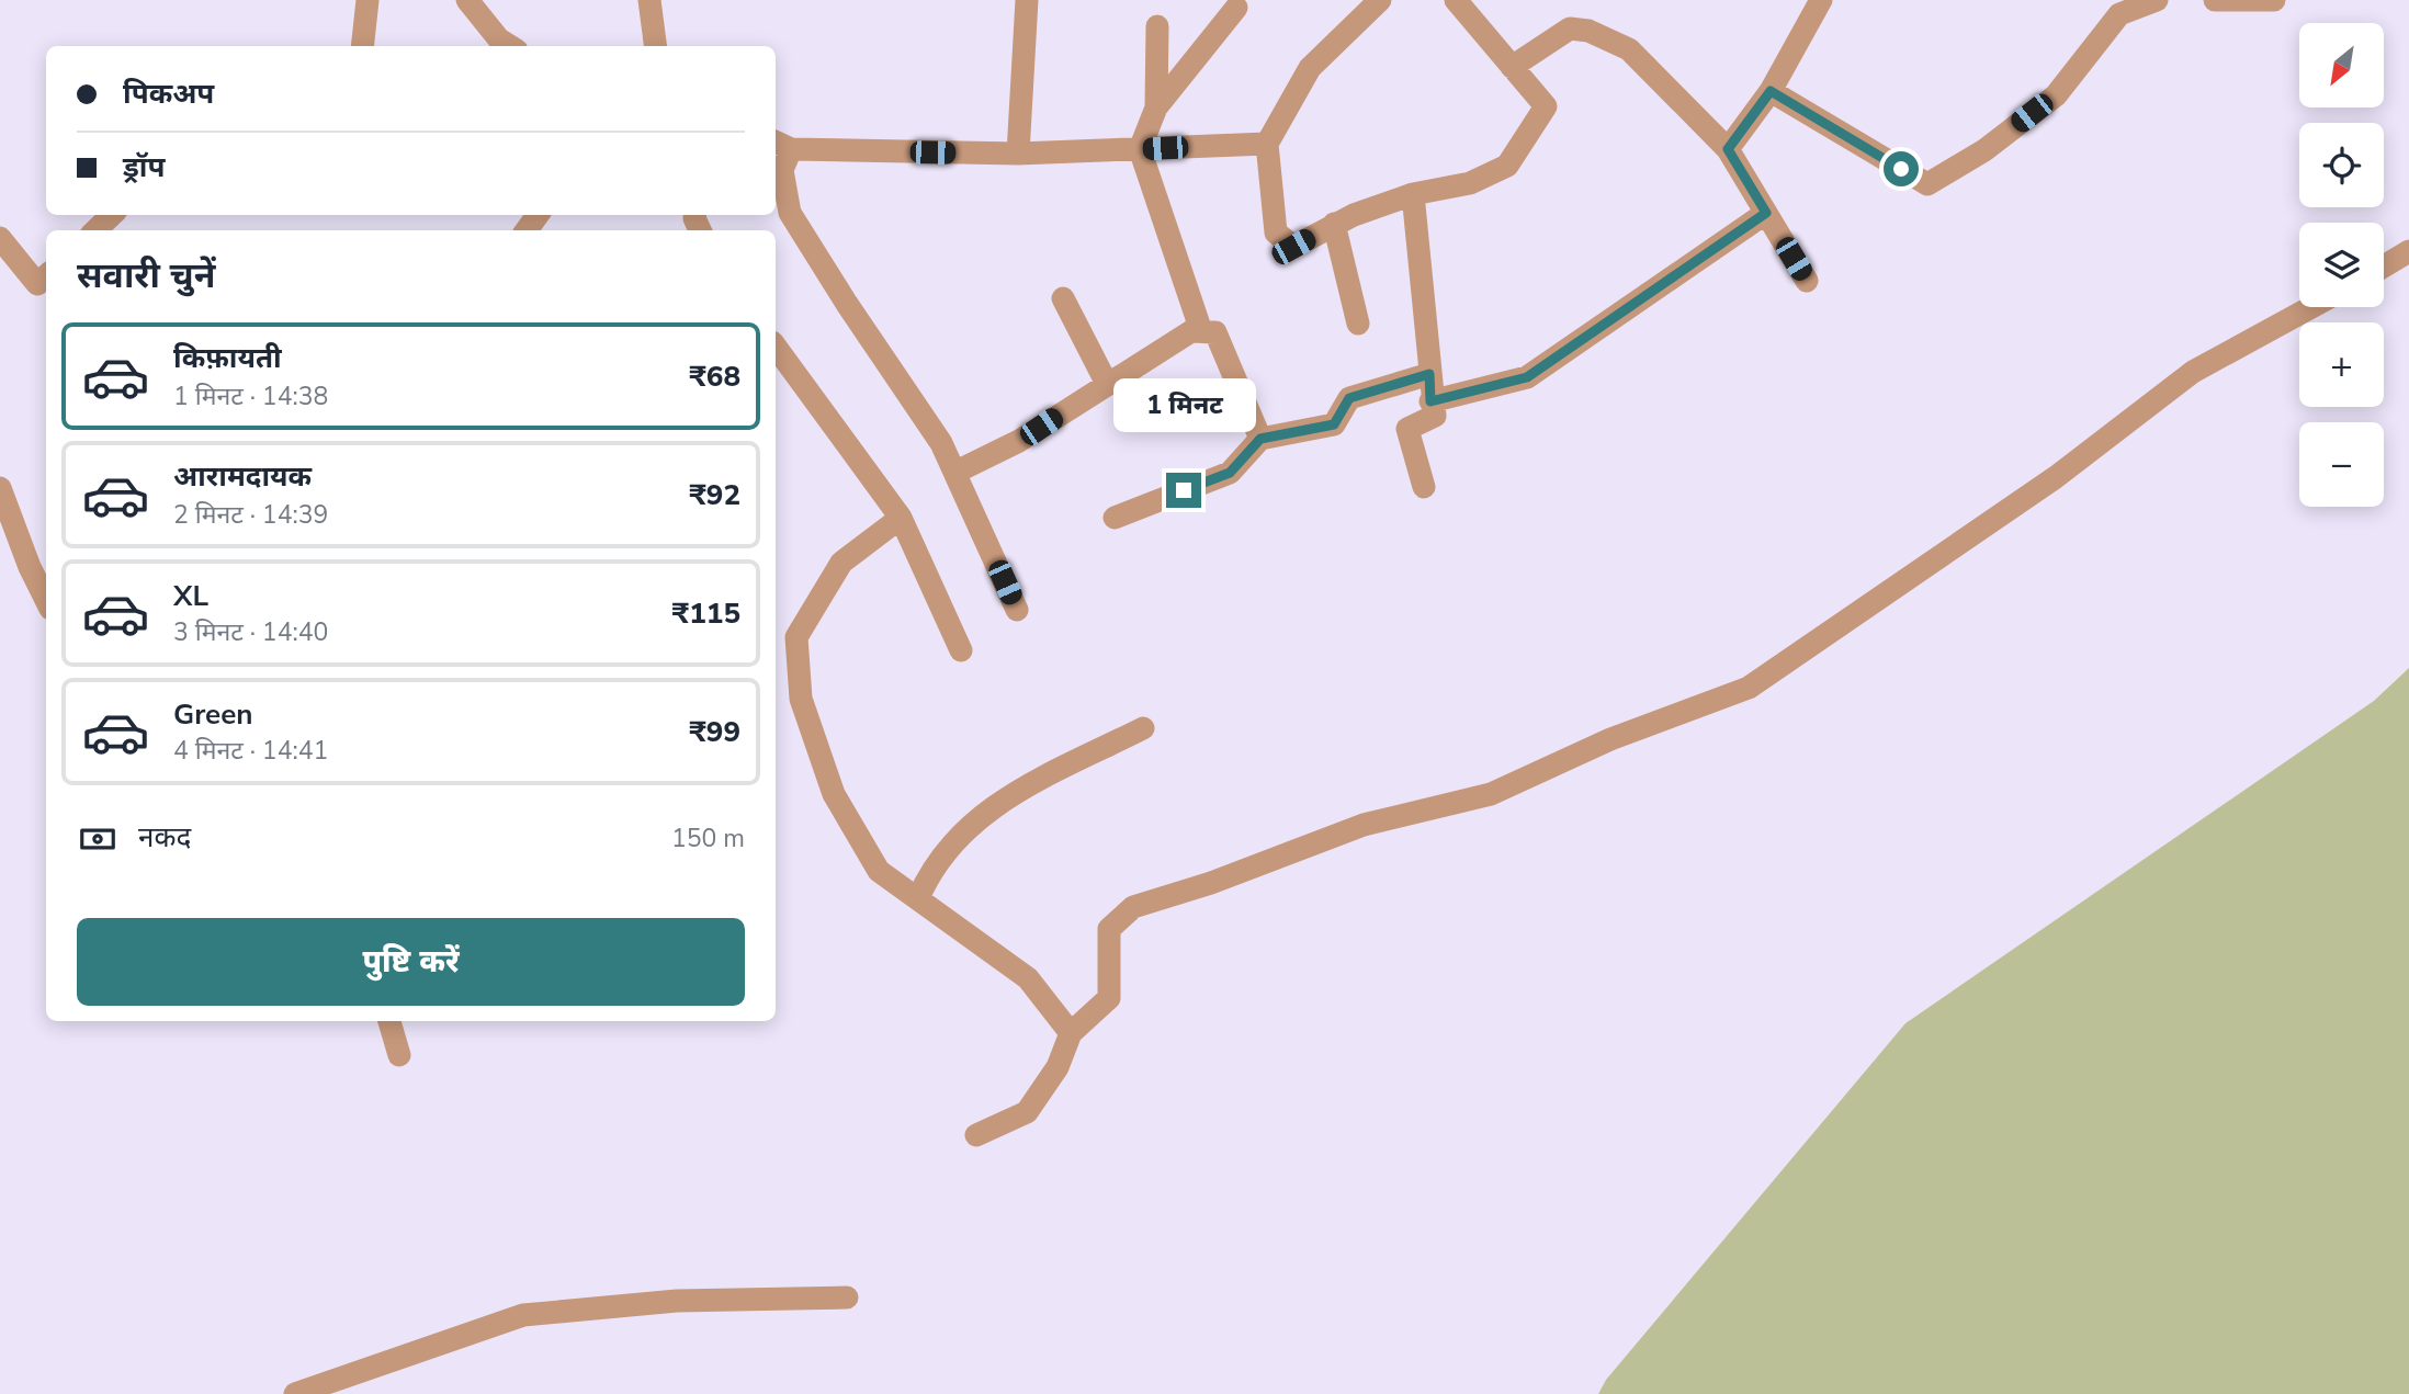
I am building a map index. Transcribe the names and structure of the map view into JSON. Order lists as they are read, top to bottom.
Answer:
{
  "north": "bottom left",
  "page": {
    "map_buttons": ["+", "−"],
    "banner": ["पिकअप", "ड्रॉप"],
    "heading": "सवारी चुनें",
    "list": [
      {
        "name": "किफ़ायती",
        "note": "1 मिनट · 14:38",
        "value": "₹68"
      },
      {
        "name": "आरामदायक",
        "note": "2 मिनट · 14:39",
        "value": "₹92"
      },
      {
        "name": "XL",
        "note": "3 मिनट · 14:40",
        "value": "₹115"
      },
      {
        "name": "Green",
        "note": "4 मिनट · 14:41",
        "value": "₹99"
      }
    ],
    "bubble": "1 मिनट",
    "pay": ["नकद", "150 m"],
    "buttons": "पुष्टि करें"
  }
}
